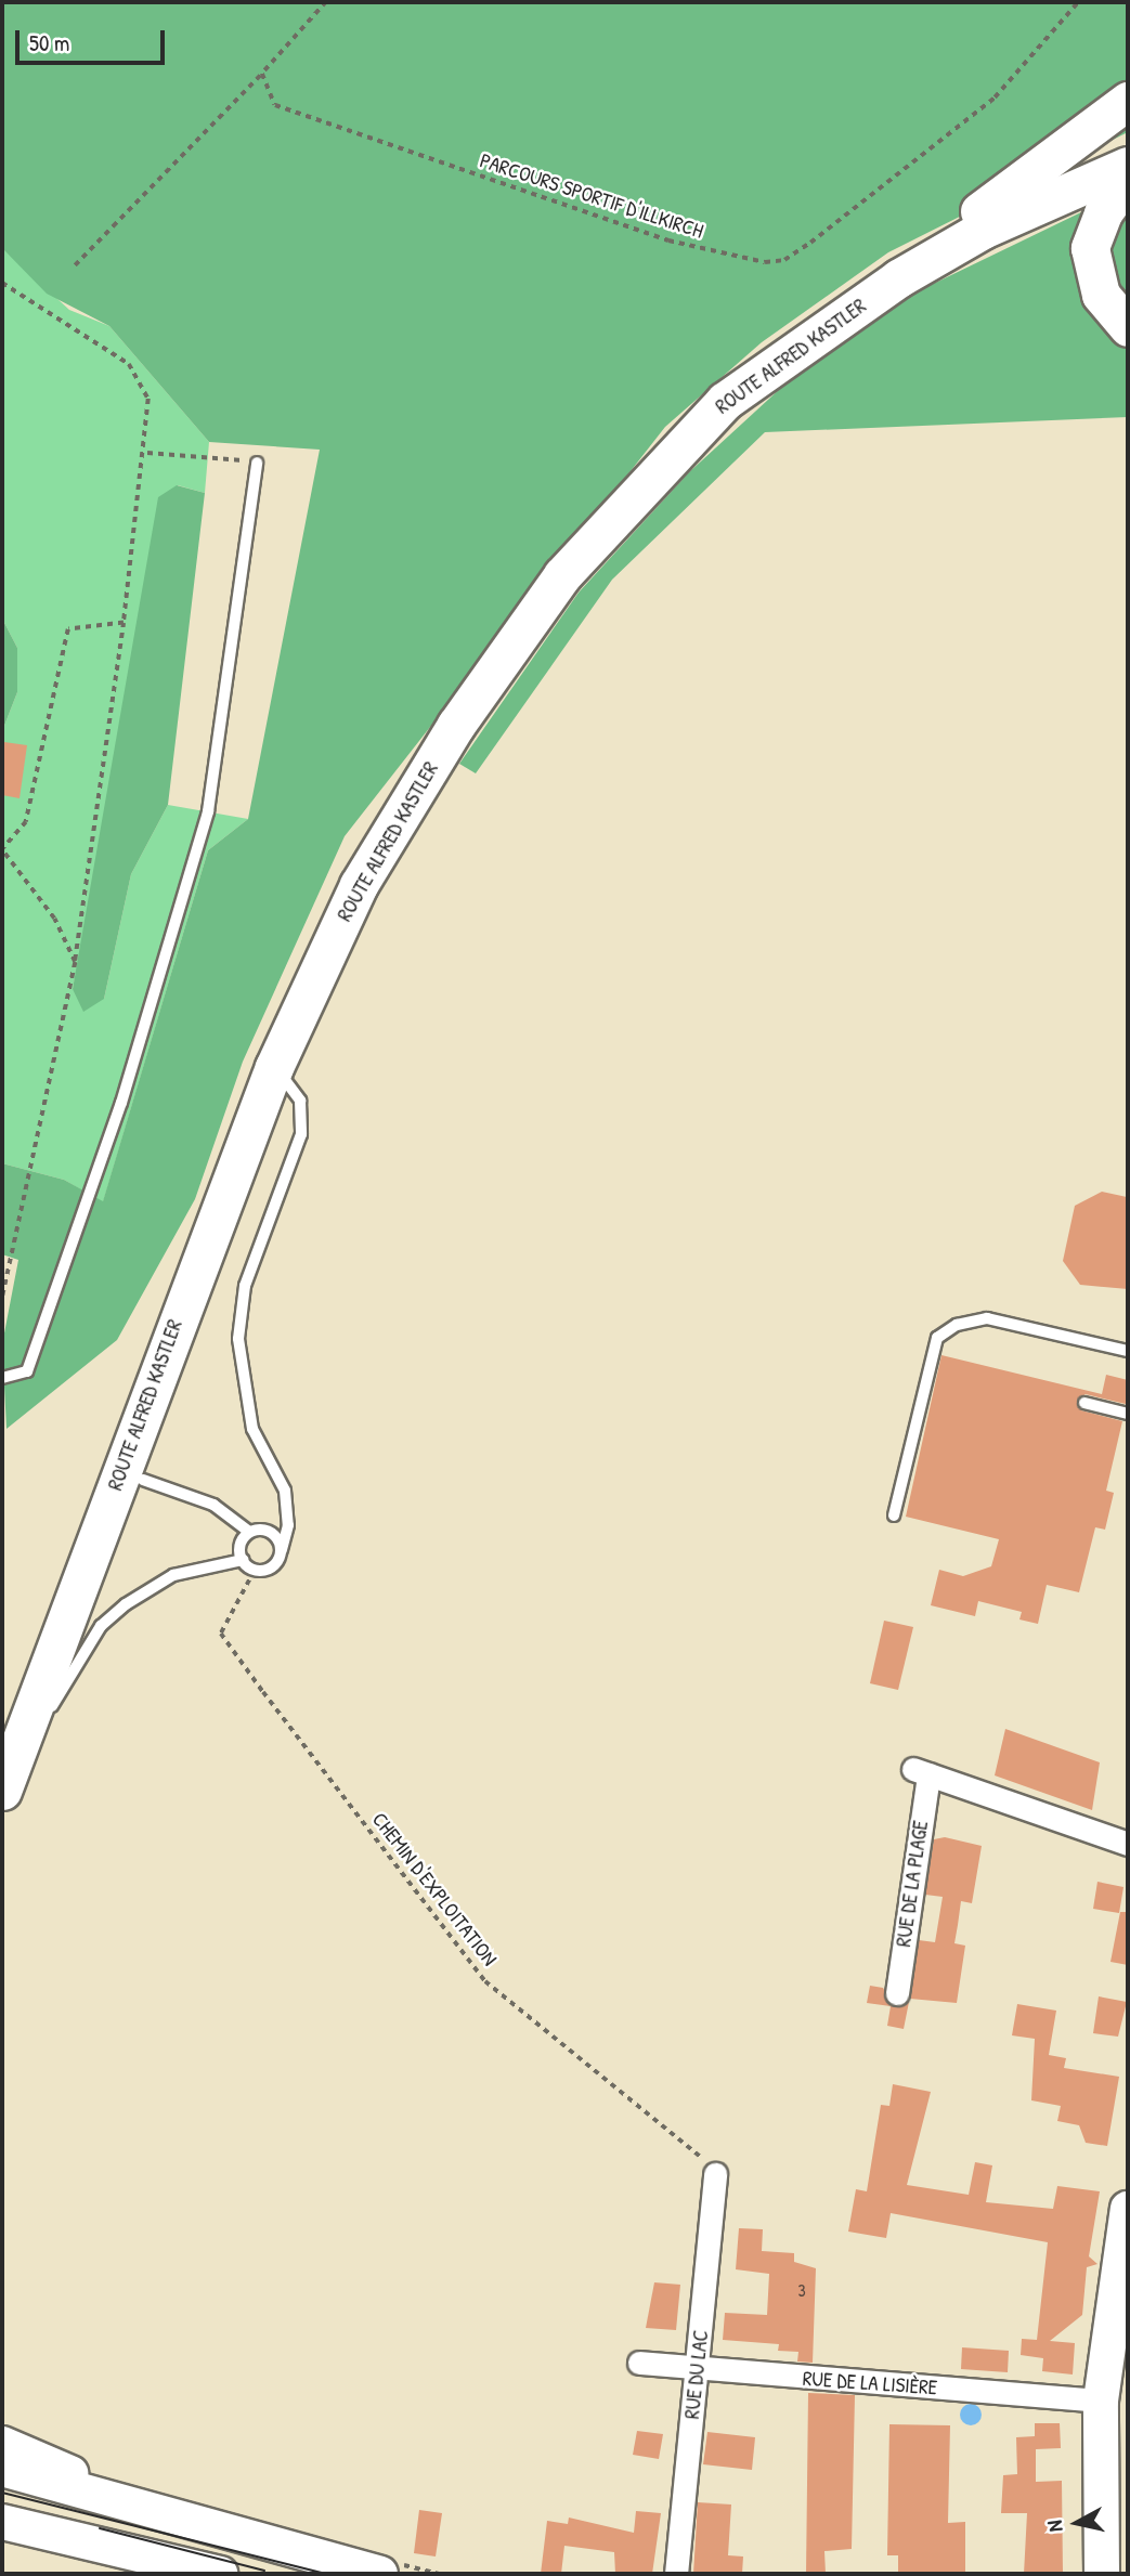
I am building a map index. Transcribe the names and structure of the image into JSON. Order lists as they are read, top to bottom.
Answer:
{
  "streets": {
    "main road": ["ROUTE ALFRED KASTLER"],
    "street": ["RUE DE LA PLAGE", "RUE DU LAC", "RUE DE LA LISIÈRE"],
    "path": ["PARCOURS SPORTIF D'ILLKIRCH", "CHEMIN D'EXPLOITATION"]
  },
  "crossings": [
    ["CHEMIN D'EXPLOITATION", "RUE DU LAC"],
    ["RUE DU LAC", "RUE DE LA LISIÈRE"]
  ],
  "house_numbers": ["3"],
  "scale_bar": "50 m",
  "north": "left"
}
